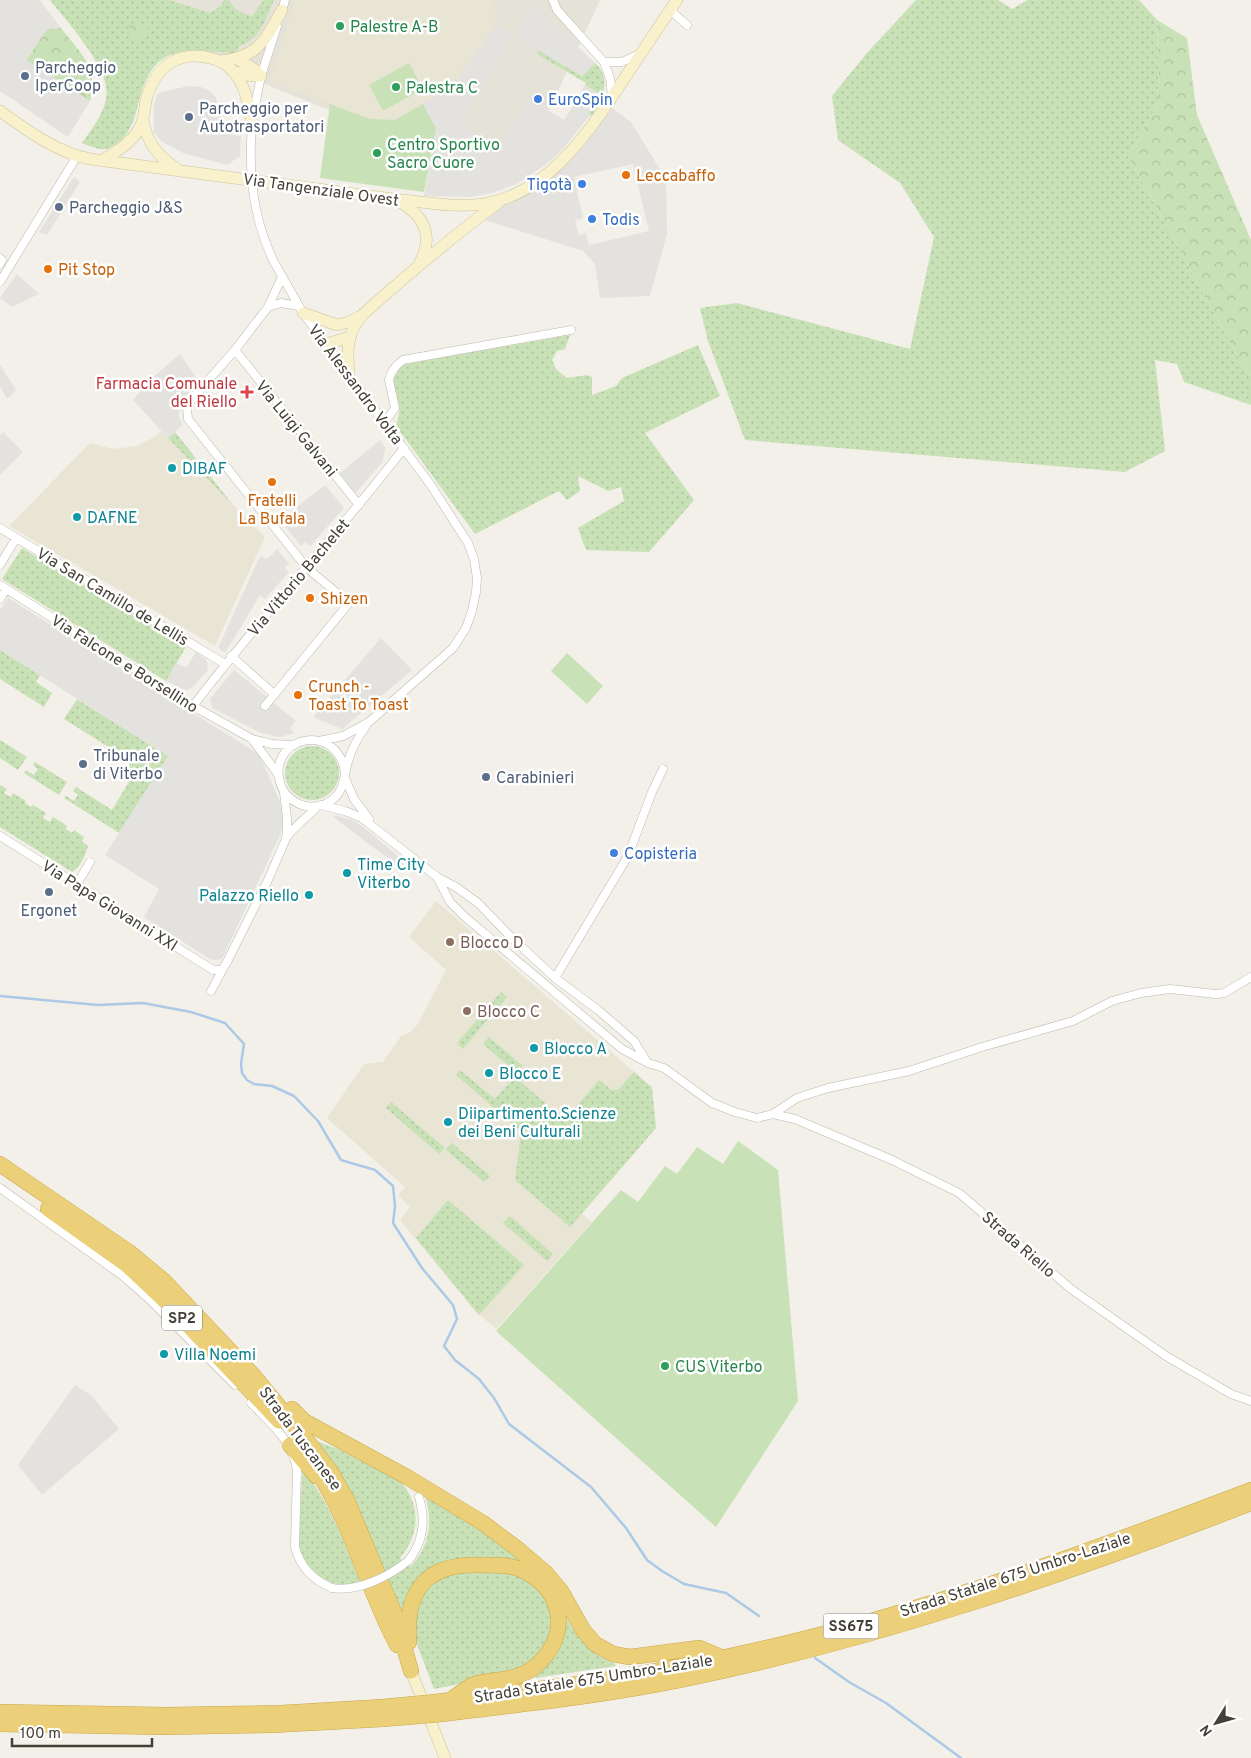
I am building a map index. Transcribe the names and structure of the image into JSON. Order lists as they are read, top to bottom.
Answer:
{
  "streets": {
    "highway": [
      "SP2",
      "Strada Tuscanese",
      "Strada Statale 675 Umbro-Laziale",
      "SS675"
    ],
    "main road": ["Via Tangenziale Ovest"],
    "street": [
      "Via Alessandro Volta",
      "Via Luigi Galvani",
      "Via Vittorio Bachelet",
      "Via San Camillo de Lellis",
      "Via Falcone e Borsellino",
      "Via Papa Giovanni XXI",
      "Strada Riello"
    ]
  },
  "crossings": [
    ["Via Alessandro Volta", "Via Vittorio Bachelet"],
    ["Via Alessandro Volta", "Via Falcone e Borsellino"],
    ["Via Luigi Galvani", "Via Vittorio Bachelet"],
    ["Via Vittorio Bachelet", "Via San Camillo de Lellis"],
    ["Via Vittorio Bachelet", "Via Falcone e Borsellino"]
  ],
  "places": {
    "other": [
      "Palestre A-B",
      "Parcheggio IperCoop",
      "Palestra C",
      "EuroSpin",
      "Parcheggio per Autotrasportatori",
      "Centro Sportivo Sacro Cuore",
      "Leccabaffo",
      "Tigotà",
      "Parcheggio J&S",
      "Todis",
      "Pit Stop",
      "DIBAF",
      "Fratelli La Bufala",
      "DAFNE",
      "Shizen",
      "Crunch - Toast To Toast",
      "Tribunale di Viterbo",
      "Carabinieri",
      "Copisteria",
      "Time City Viterbo",
      "Ergonet",
      "Palazzo Riello",
      "Blocco D",
      "Blocco C",
      "Blocco A",
      "Blocco E",
      "Diipartimento.Scienze dei Beni Culturali",
      "Villa Noemi",
      "CUS Viterbo"
    ],
    "health": ["Farmacia Comunale del Riello"]
  },
  "scale_bar": "100 m",
  "north": "bottom left"
}
